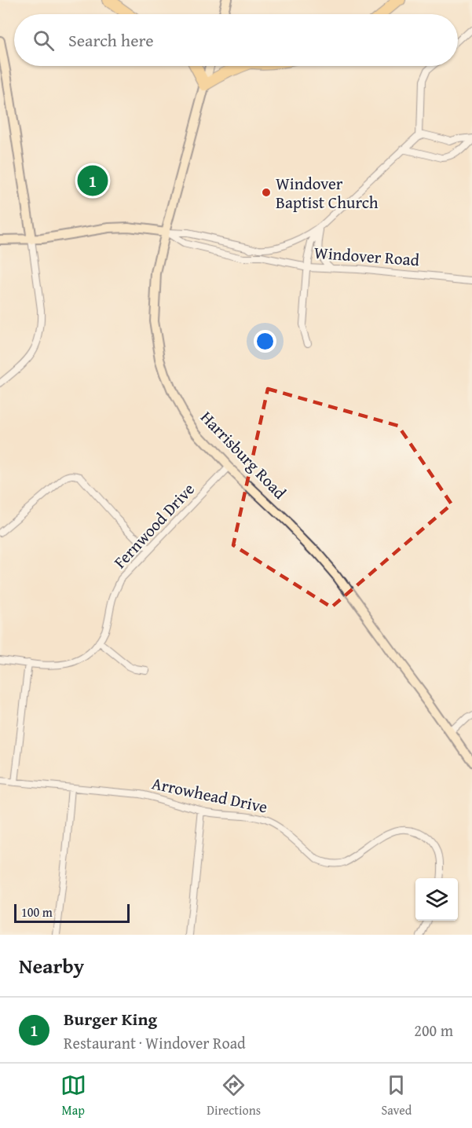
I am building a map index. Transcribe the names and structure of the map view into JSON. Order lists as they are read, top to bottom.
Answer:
{
  "streets": {
    "main road": ["Windover Road", "Harrisburg Road"],
    "street": ["Fernwood Drive", "Arrowhead Drive"]
  },
  "crossings": [
    ["Windover Road", "Harrisburg Road"],
    ["Harrisburg Road", "Fernwood Drive"]
  ],
  "places": ["Windover Baptist Church"],
  "scale_bar": "100 m",
  "page": {
    "search": "Search here",
    "pins": "1",
    "scale": "100 m",
    "heading": "Nearby",
    "list": [
      {
        "mark": "1",
        "name": "Burger King",
        "note": "Restaurant · Windover Road",
        "value": "200 m"
      }
    ],
    "nav": ["Map", "Directions", "Saved"]
  }
}
